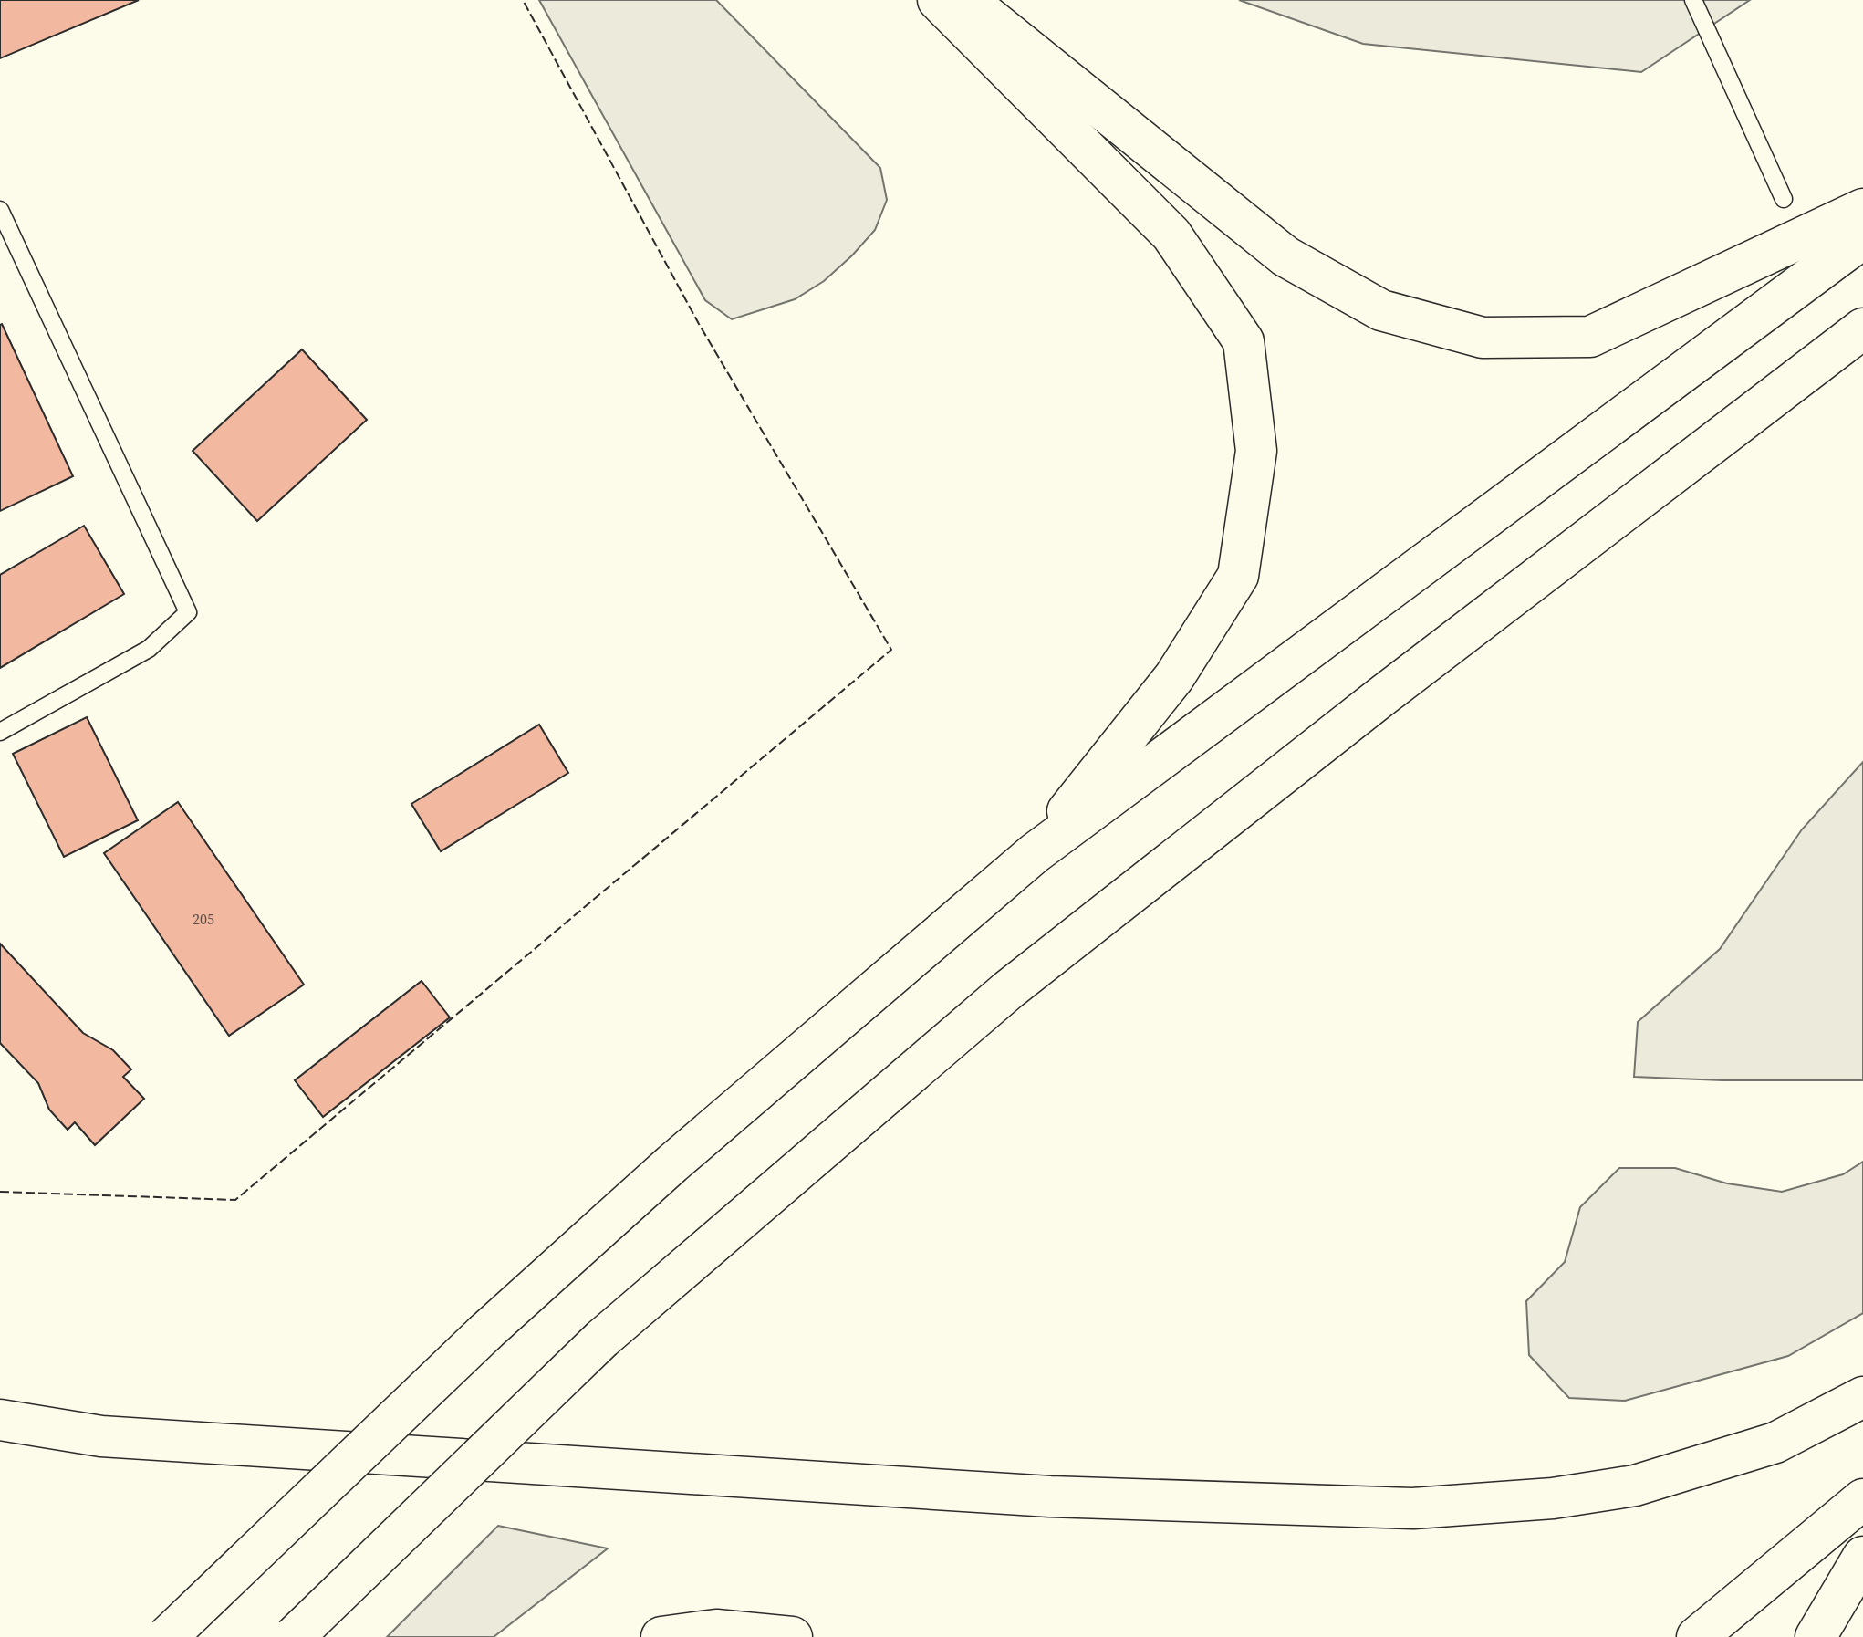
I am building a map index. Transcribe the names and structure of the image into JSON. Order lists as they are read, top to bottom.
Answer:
{
  "house_numbers": ["205"]
}
